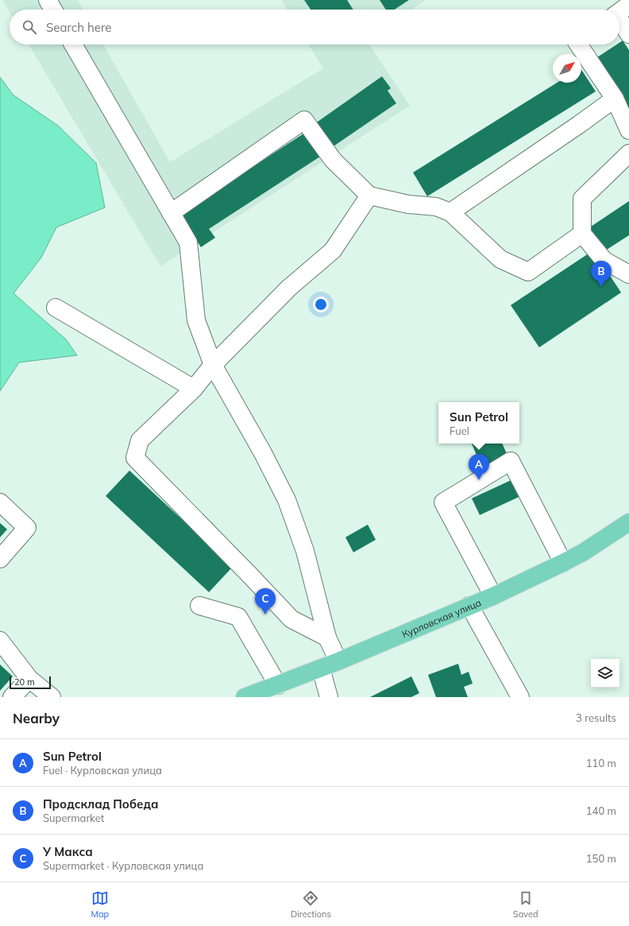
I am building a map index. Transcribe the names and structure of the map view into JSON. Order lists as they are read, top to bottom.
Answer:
{
  "streets": {
    "main road": ["Курловская улица"]
  },
  "scale_bar": "20 m",
  "north": "top right",
  "page": {
    "search": "Search here",
    "pins": ["B", "A", "C"],
    "popup": ["Sun Petrol", "Fuel"],
    "scale": "20 m",
    "heading": ["Nearby", "3 results"],
    "list": [
      {
        "mark": "A",
        "name": "Sun Petrol",
        "note": "Fuel · Курловская улица",
        "value": "110 m"
      },
      {
        "mark": "B",
        "name": "Продсклад Победа",
        "note": "Supermarket",
        "value": "140 m"
      },
      {
        "mark": "C",
        "name": "У Макса",
        "note": "Supermarket · Курловская улица",
        "value": "150 m"
      }
    ],
    "nav": ["Map", "Directions", "Saved"]
  }
}
